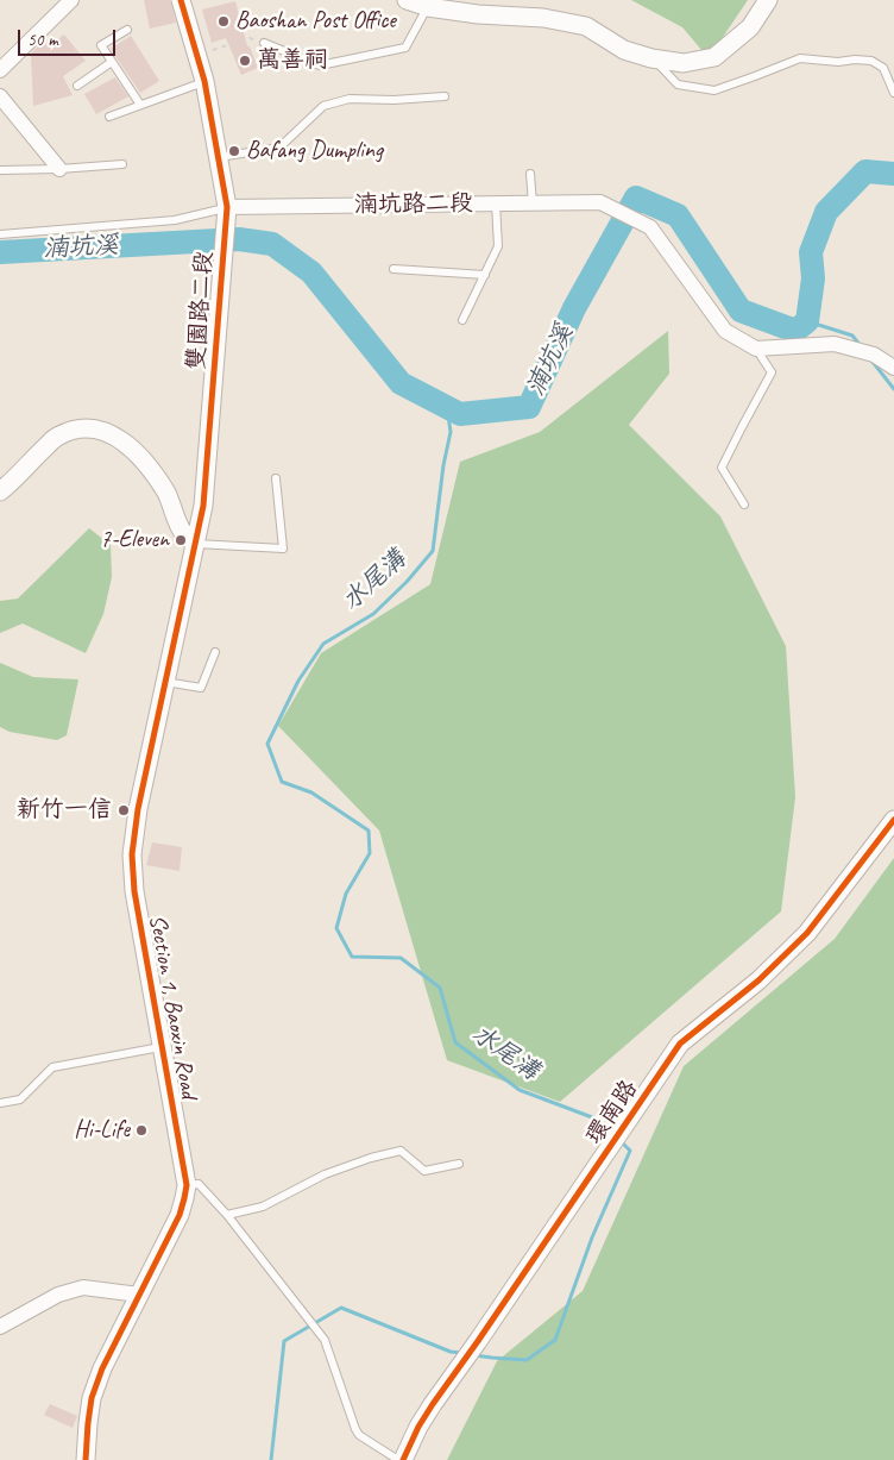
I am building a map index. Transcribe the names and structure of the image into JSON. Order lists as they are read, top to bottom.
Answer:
{
  "streets": {
    "street": [
      "湳坑路二段",
      "雙園路二段",
      "Section 1, Baoxin Road",
      "環南路"
    ]
  },
  "crossings": [
    ["湳坑路二段", "雙園路二段"],
    ["雙園路二段", "Section 1, Baoxin Road"]
  ],
  "water": ["湳坑溪", "水尾溝"],
  "places": [
    "Baoshan Post Office",
    "萬善祠",
    "Bafang Dumpling",
    "7-Eleven",
    "新竹一信",
    "Hi-Life"
  ],
  "scale_bar": "50 m"
}
